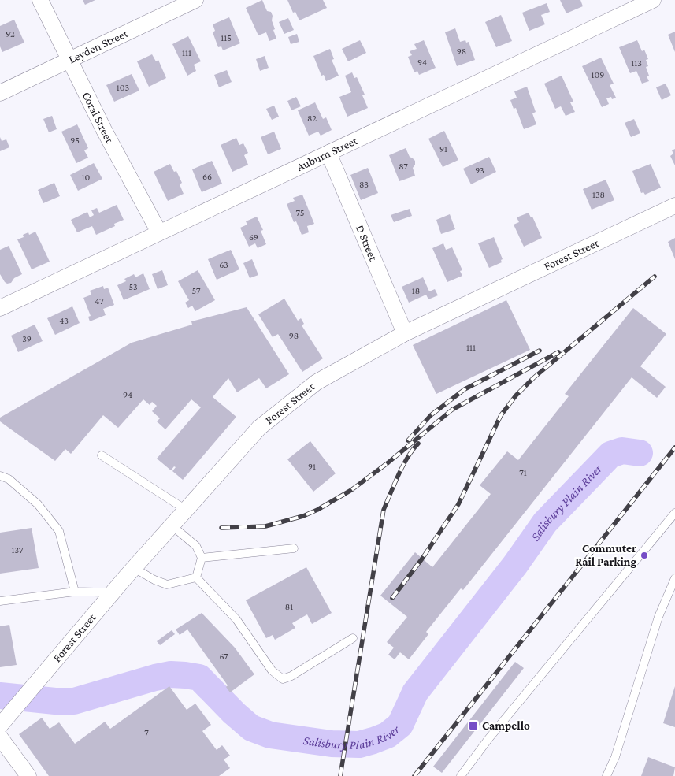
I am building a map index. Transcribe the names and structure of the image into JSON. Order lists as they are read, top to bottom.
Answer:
{
  "streets": {
    "street": [
      "Leyden Street",
      "Coral Street",
      "Auburn Street",
      "D Street",
      "Forest Street"
    ]
  },
  "crossings": [
    ["Leyden Street", "Coral Street"],
    ["Coral Street", "Auburn Street"],
    ["Auburn Street", "D Street"],
    ["D Street", "Forest Street"]
  ],
  "water": ["Salisbury Plain River"],
  "places": {
    "other": ["Commuter Rail Parking"],
    "transit": ["Campello"]
  },
  "house_numbers": [
    "92",
    "115",
    "98",
    "111",
    "94",
    "113",
    "109",
    "103",
    "82",
    "95",
    "91",
    "87",
    "93",
    "66",
    "10",
    "83",
    "138",
    "75",
    "69",
    "63",
    "53",
    "57",
    "18",
    "47",
    "43",
    "98",
    "39",
    "111",
    "94",
    "91",
    "71",
    "137",
    "81",
    "67",
    "7"
  ]
}
